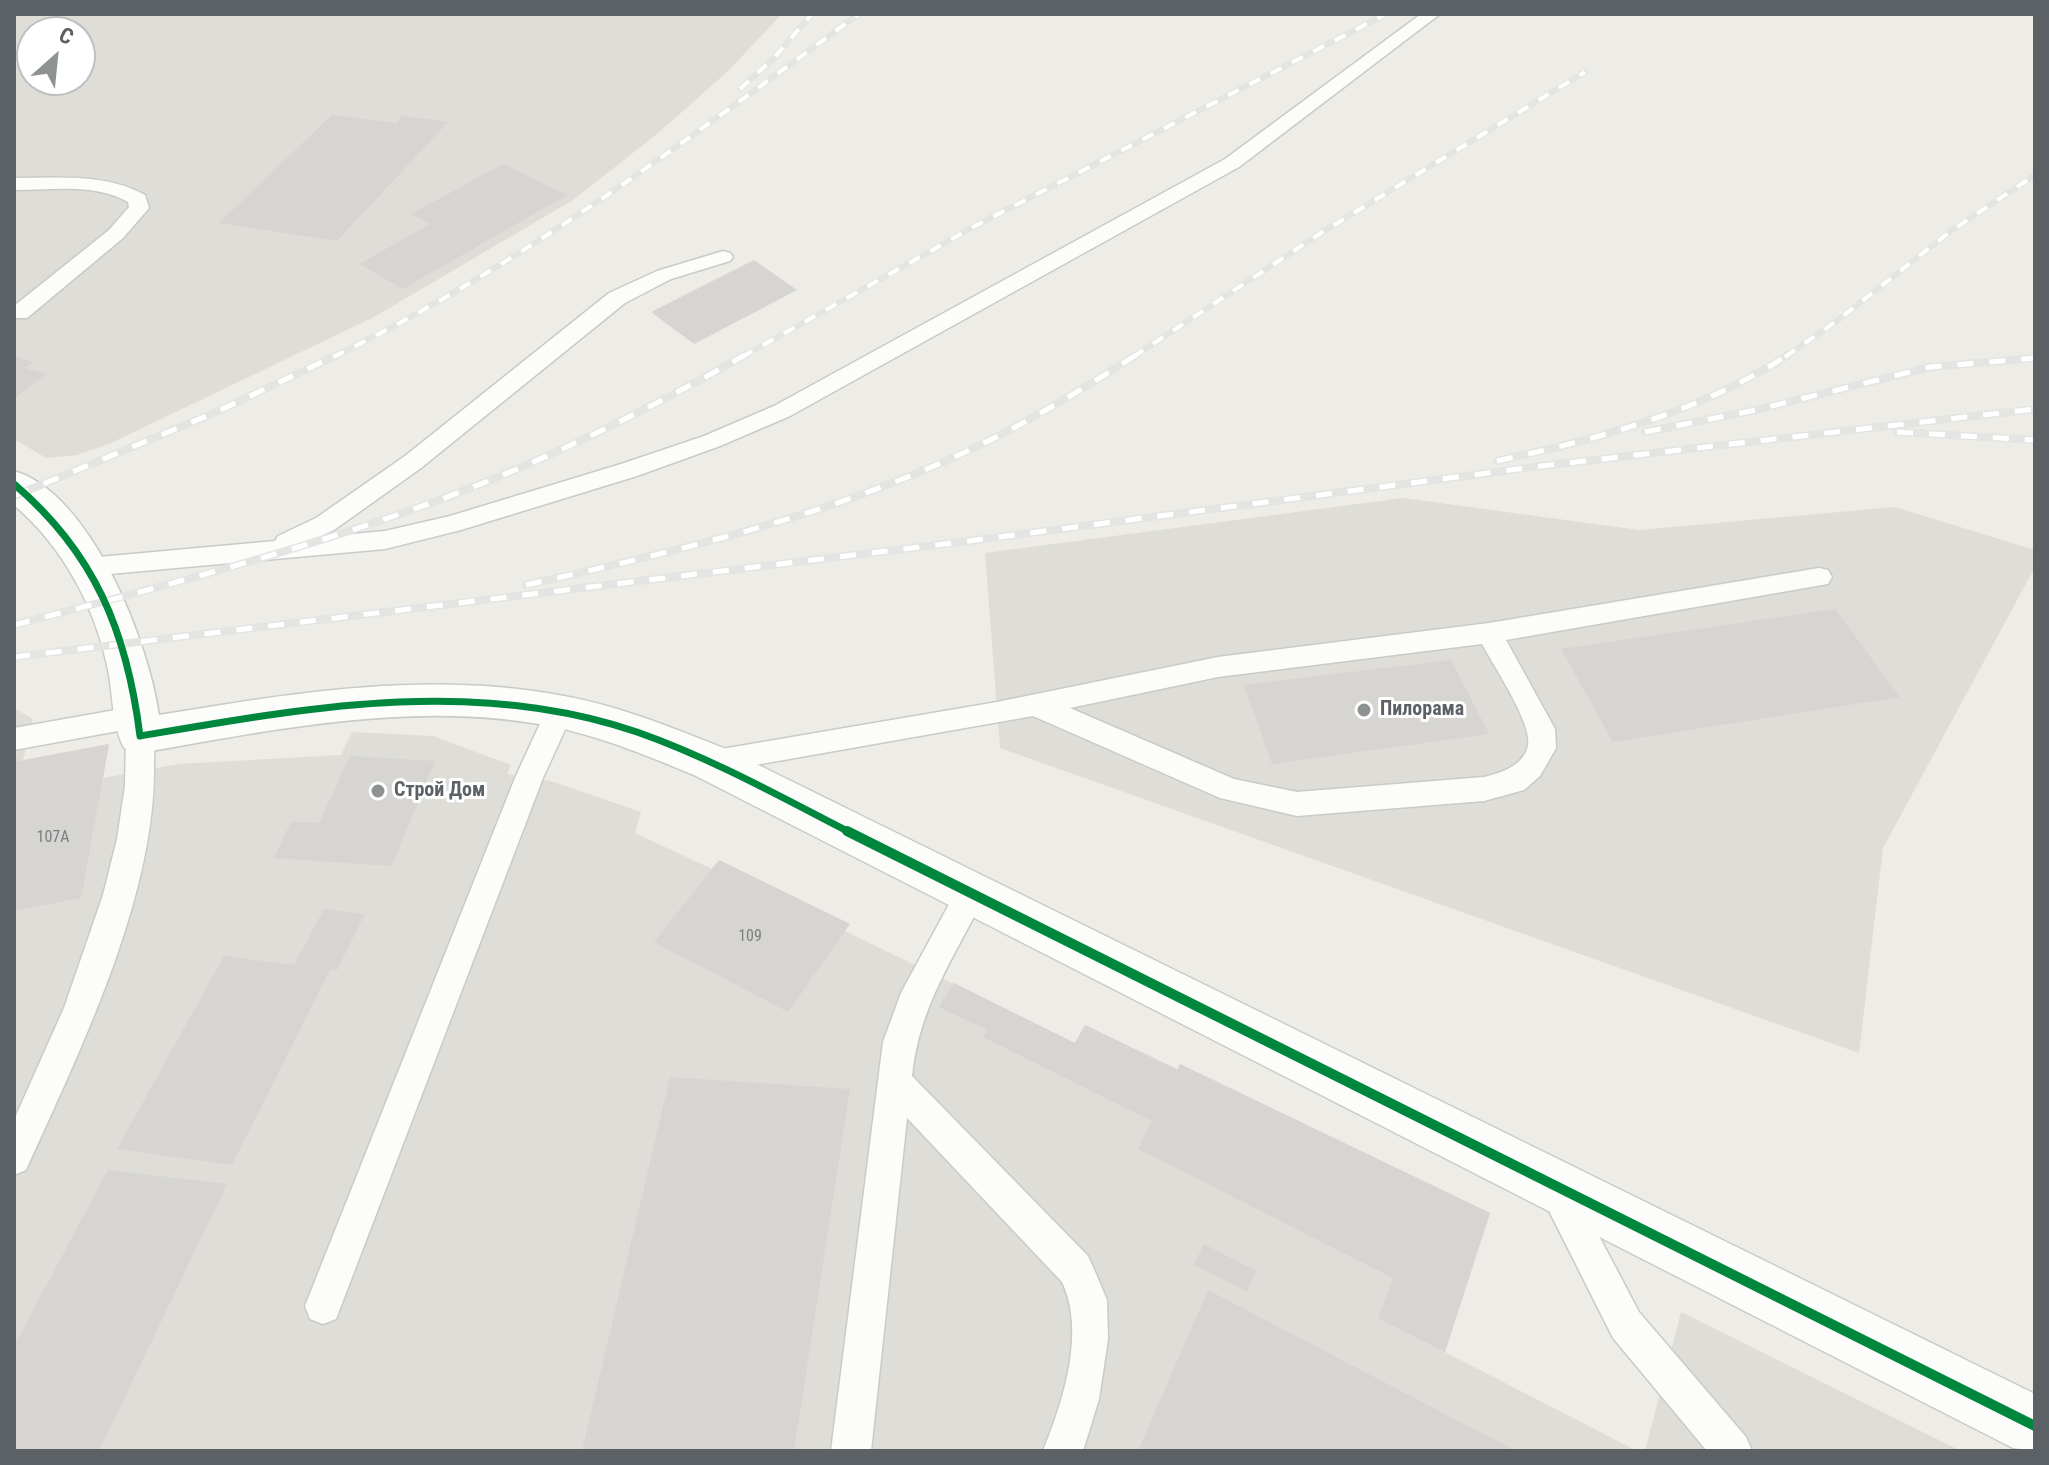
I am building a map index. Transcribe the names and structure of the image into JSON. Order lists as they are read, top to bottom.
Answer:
{
  "places": ["Пилорама", "Строй Дом"],
  "house_numbers": ["107А", "109"],
  "north": "top right"
}
